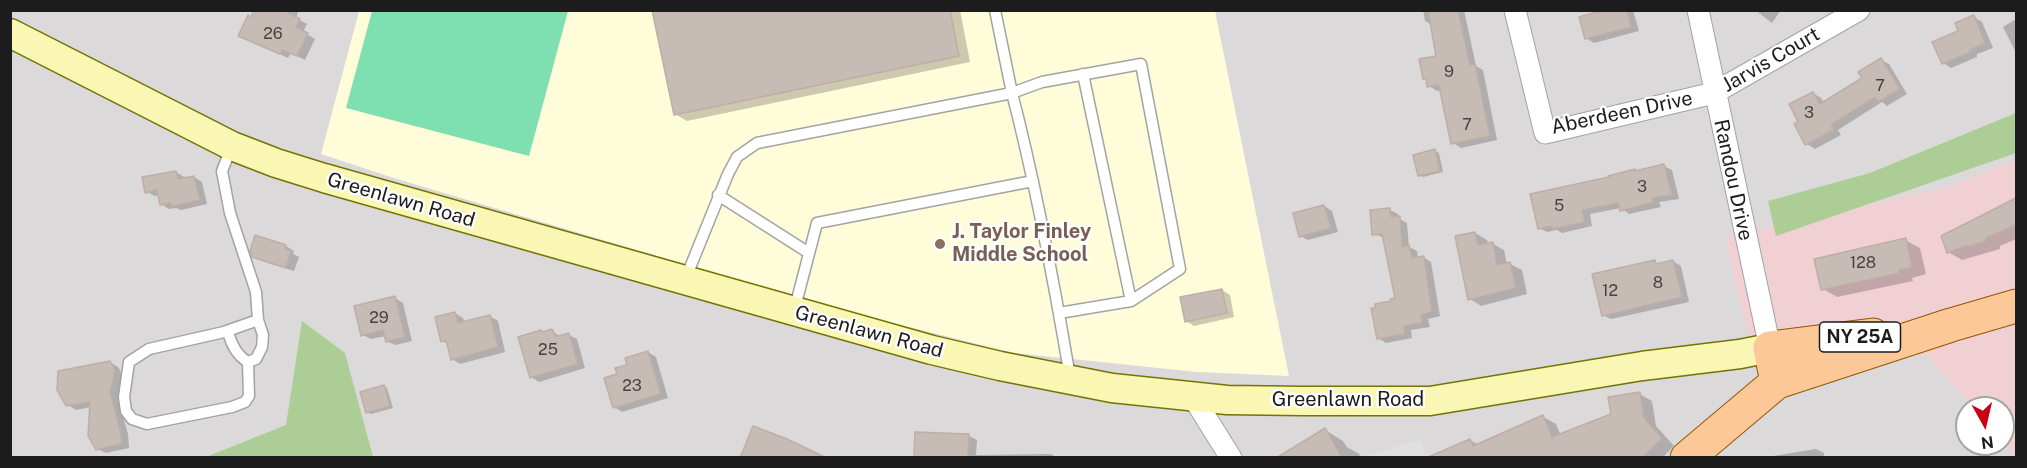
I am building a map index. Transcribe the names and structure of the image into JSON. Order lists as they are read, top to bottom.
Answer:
{
  "streets": {
    "main road": ["Greenlawn Road", "NY 25A"],
    "street": ["Jarvis Court", "Aberdeen Drive", "Randou Drive"]
  },
  "crossings": [
    ["Jarvis Court", "Aberdeen Drive"],
    ["Jarvis Court", "Randou Drive"],
    ["Aberdeen Drive", "Randou Drive"],
    ["Randou Drive", "Greenlawn Road"],
    ["Randou Drive", "NY 25A"],
    ["Greenlawn Road", "NY 25A"]
  ],
  "places": ["J. Taylor Finley Middle School"],
  "house_numbers": [
    "26",
    "9",
    "7",
    "3",
    "7",
    "3",
    "5",
    "128",
    "8",
    "12",
    "29",
    "25",
    "23"
  ],
  "north": "bottom"
}
